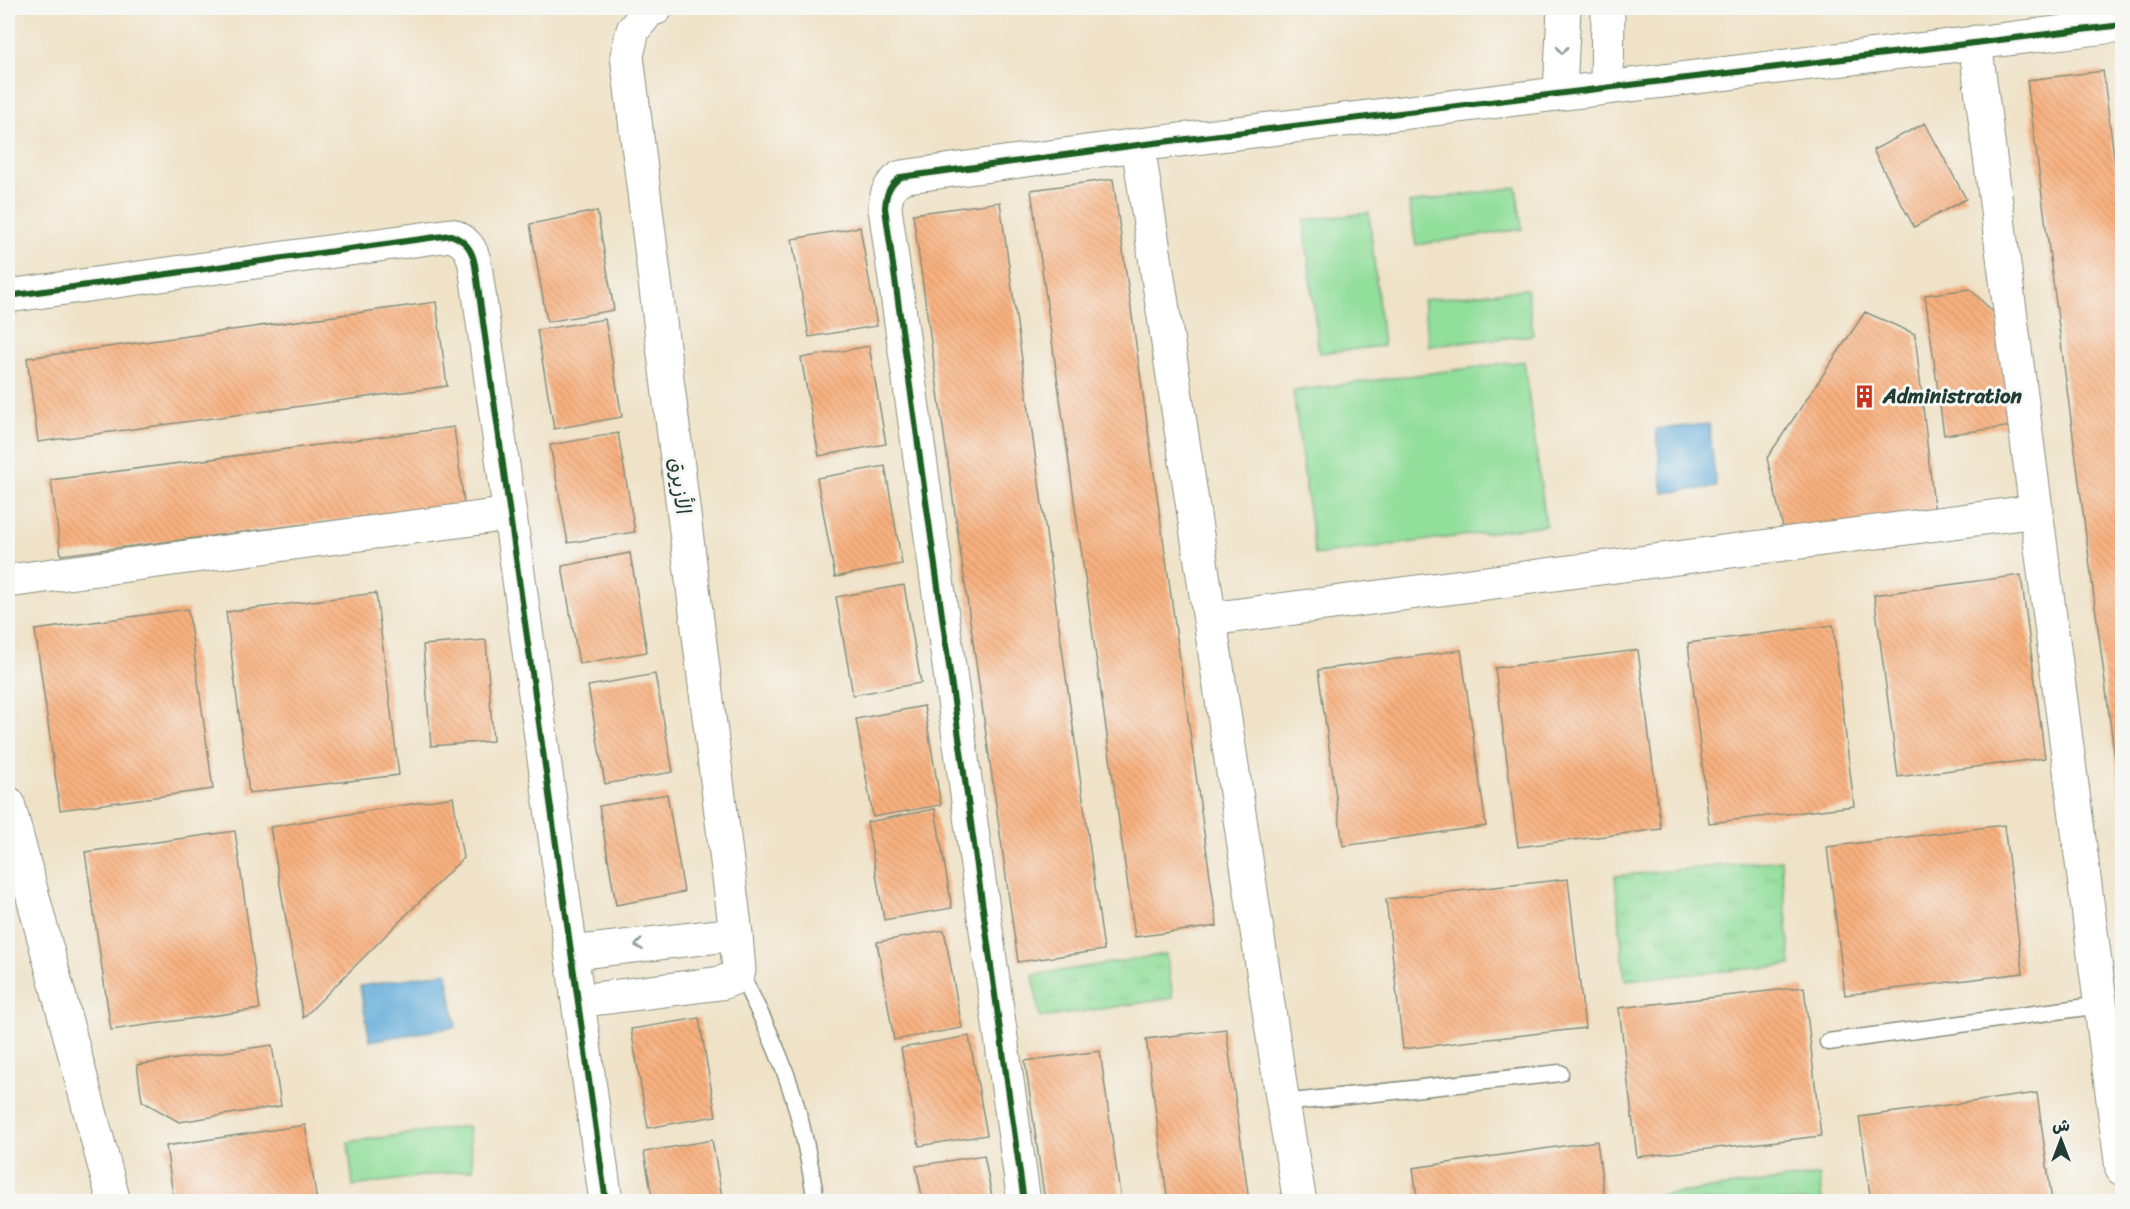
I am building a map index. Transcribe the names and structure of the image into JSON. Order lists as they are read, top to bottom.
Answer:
{
  "streets": {
    "street": ["الأزيرق"]
  },
  "places": {
    "building": ["Administration"]
  },
  "north": "top"
}
